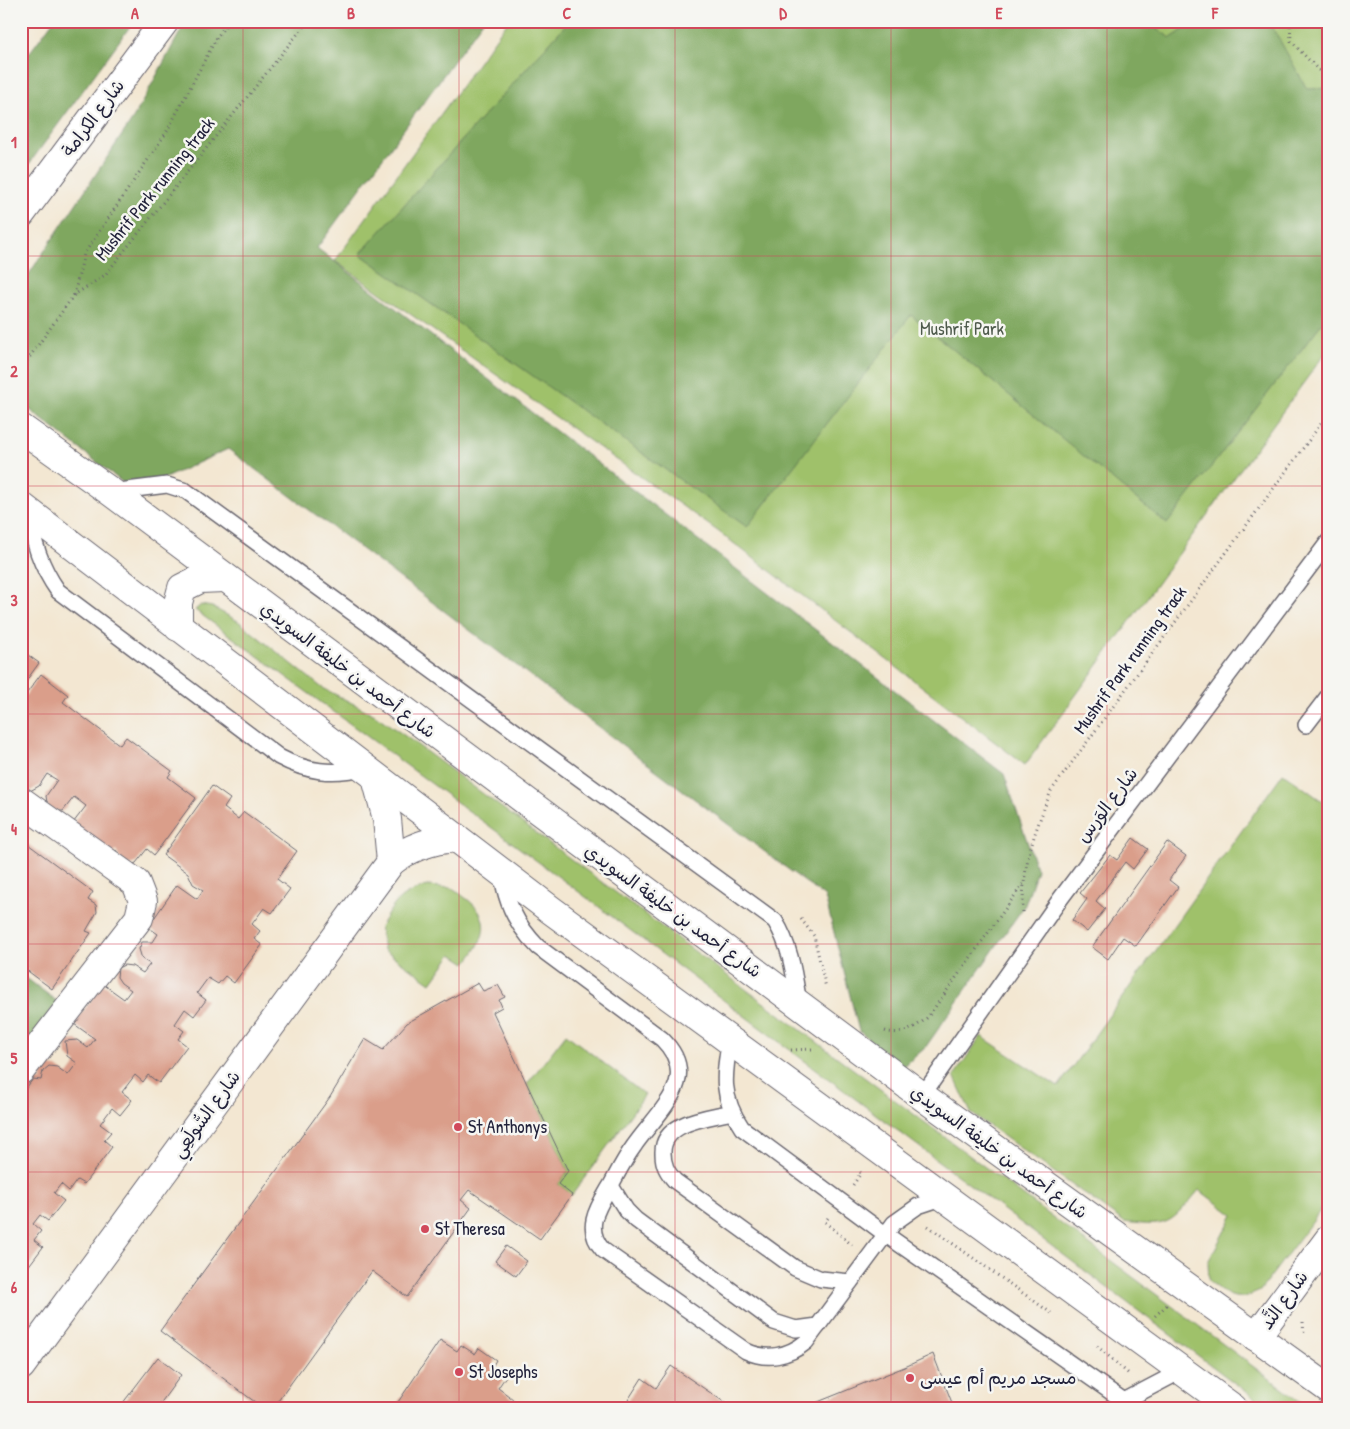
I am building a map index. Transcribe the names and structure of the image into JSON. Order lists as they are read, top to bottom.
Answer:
{
  "streets": {
    "street": [
      "شارع الكرامة",
      "شارع أحمد بن خليفة السويدي",
      "شارع السُّولَعِي",
      "شارع النَّد"
    ],
    "lane": ["شارع الوَرس"],
    "path": ["Mushrif Park running track"]
  },
  "crossings": [
    ["Mushrif Park running track", "شارع الوَرس"],
    ["شارع أحمد بن خليفة السويدي", "شارع الوَرس"],
    ["شارع أحمد بن خليفة السويدي", "شارع النَّد"]
  ],
  "parks": ["Mushrif Park"],
  "places": [
    "St Anthonys",
    "St Theresa",
    "St Josephs",
    "مسجد مريم أم عيسى"
  ],
  "grid": {
    "columns": [
      "A",
      "B",
      "C",
      "D",
      "E",
      "F"
    ],
    "rows": [
      "1",
      "2",
      "3",
      "4",
      "5",
      "6"
    ]
  }
}
